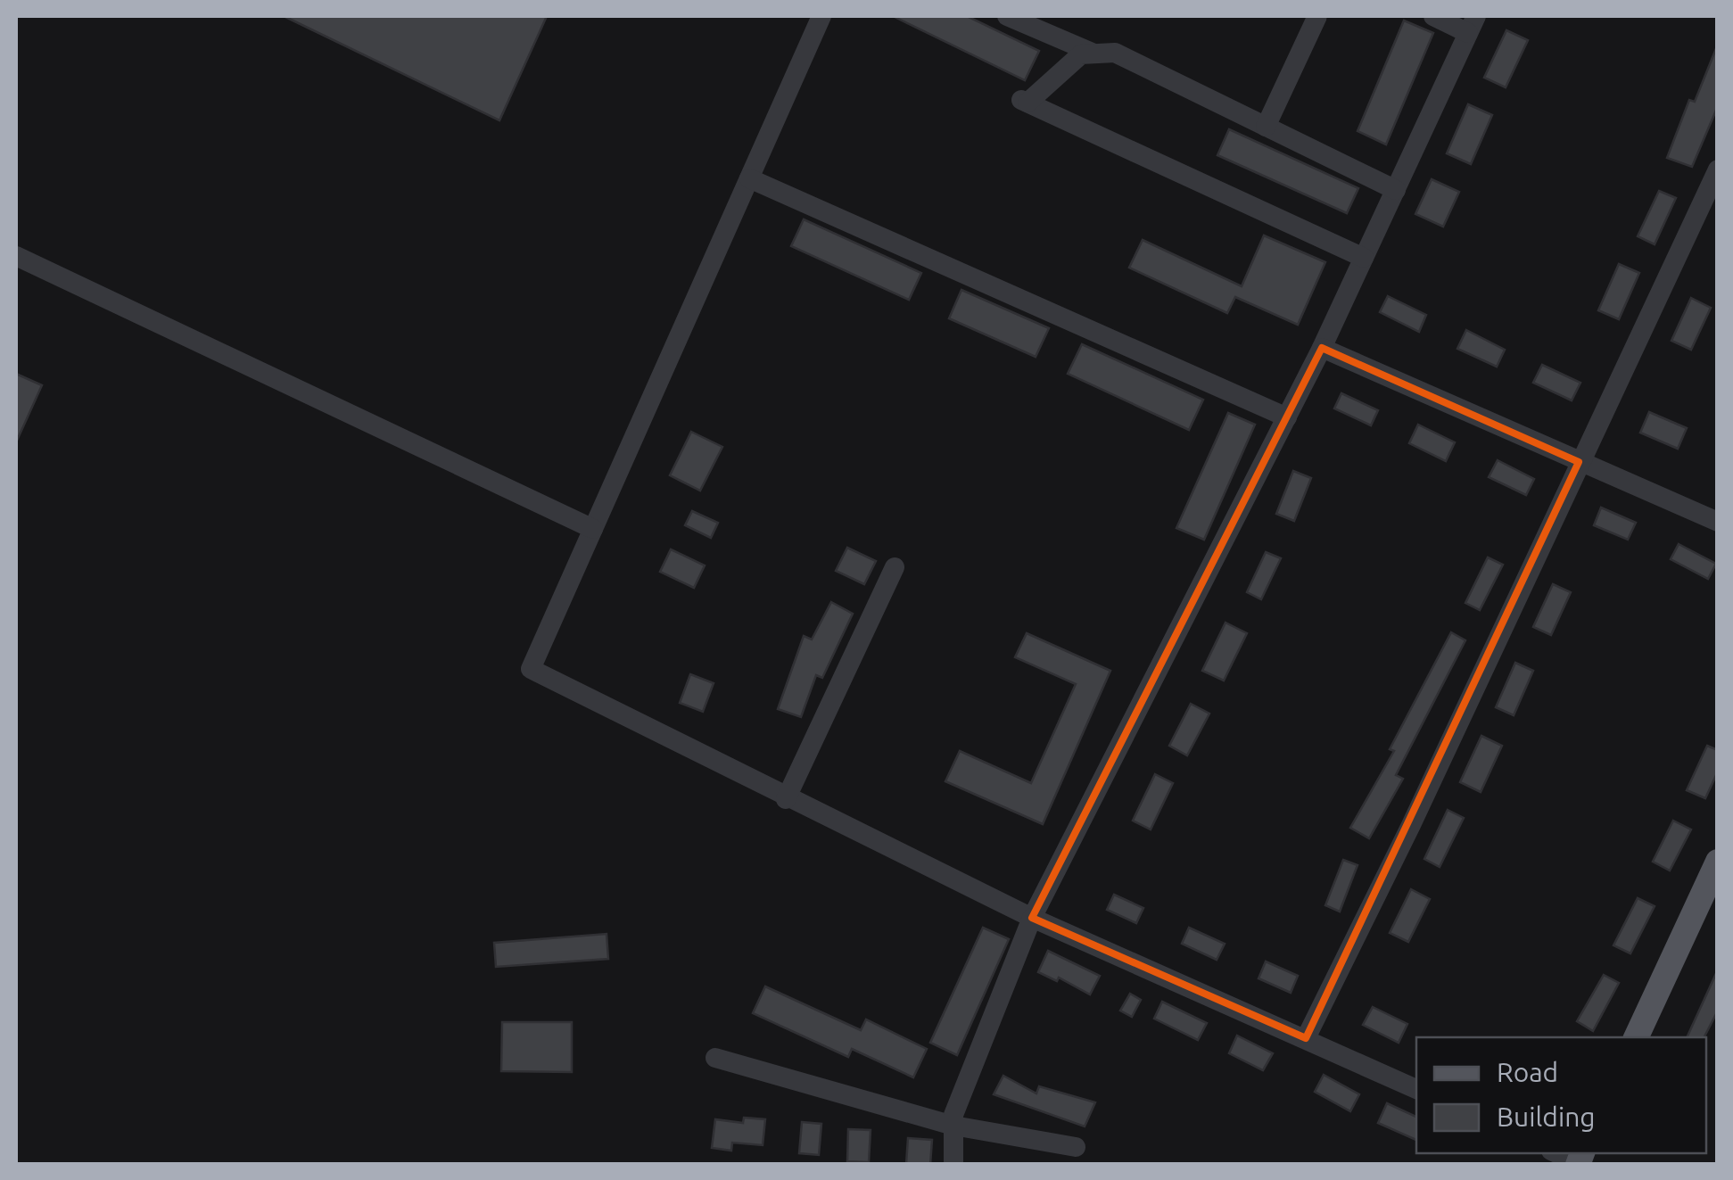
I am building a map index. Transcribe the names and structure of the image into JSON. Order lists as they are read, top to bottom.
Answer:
{
  "legend": ["Road", "Building"]
}
